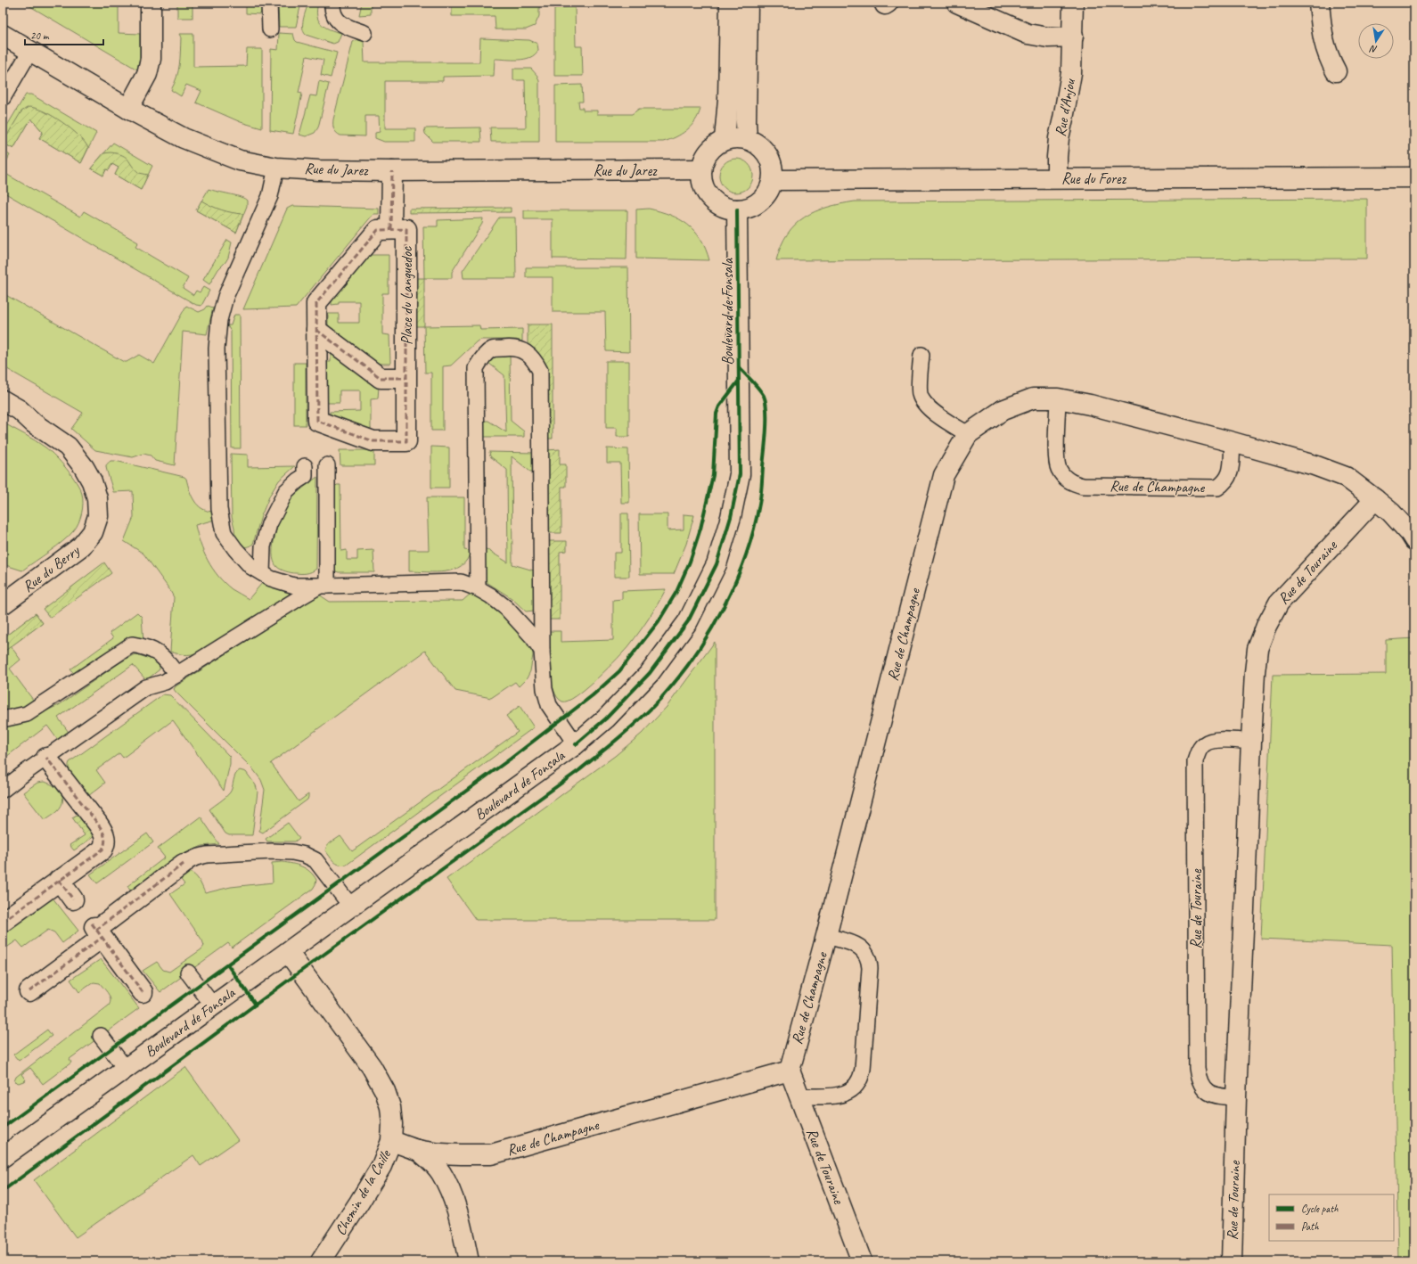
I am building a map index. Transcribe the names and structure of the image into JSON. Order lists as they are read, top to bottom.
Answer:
{
  "streets": {
    "street": [
      "Rue d'Anjou",
      "Rue du Jarez",
      "Rue du Forez",
      "Place du Languedoc",
      "Boulevard de Fonsala",
      "Rue de Champagne",
      "Rue du Berry",
      "Rue de Touraine",
      "Chemin de la Caille"
    ]
  },
  "crossings": [
    ["Rue d'Anjou", "Rue du Forez"],
    ["Rue du Jarez", "Rue du Forez"],
    ["Rue du Jarez", "Place du Languedoc"],
    ["Rue du Jarez", "Boulevard de Fonsala"],
    ["Rue du Forez", "Boulevard de Fonsala"],
    ["Rue de Champagne", "Rue de Touraine"],
    ["Rue de Champagne", "Chemin de la Caille"]
  ],
  "legend": ["Cycle path", "Path"],
  "scale_bar": "20 m",
  "north": "bottom"
}
